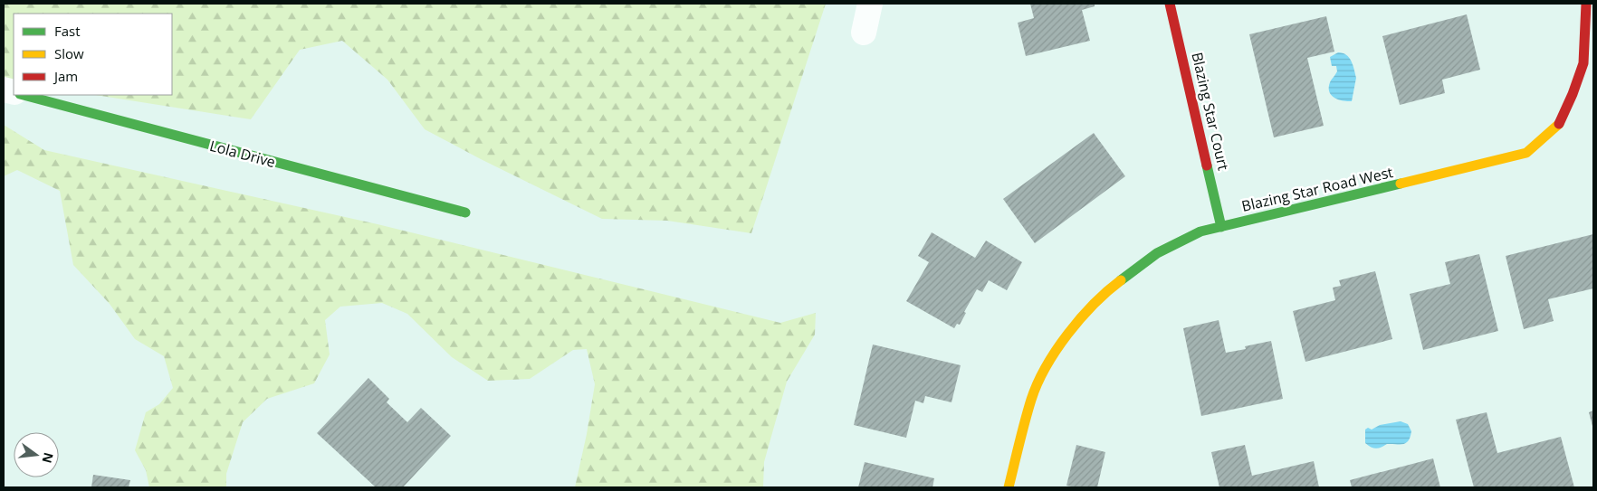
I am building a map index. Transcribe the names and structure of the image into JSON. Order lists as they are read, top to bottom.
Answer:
{
  "streets": {
    "street": ["Blazing Star Court", "Lola Drive", "Blazing Star Road West"]
  },
  "crossings": [
    ["Blazing Star Court", "Blazing Star Road West"]
  ],
  "legend": ["Fast", "Slow", "Jam"],
  "north": "right"
}
